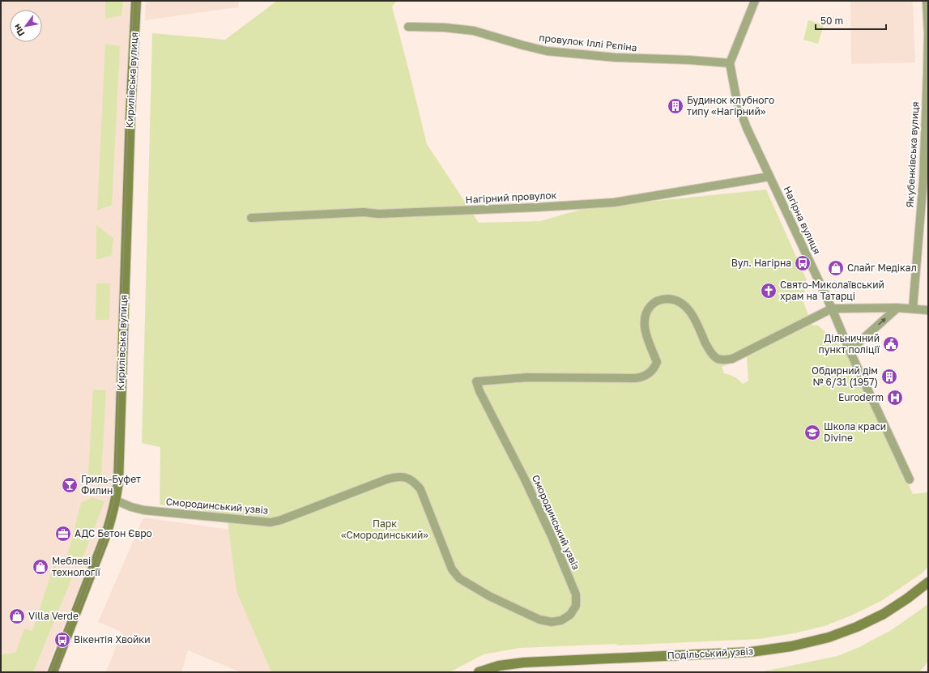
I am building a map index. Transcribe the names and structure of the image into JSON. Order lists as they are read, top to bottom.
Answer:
{
  "streets": {
    "main road": ["Кирилівська вулиця", "Подільський узвіз"],
    "street": [
      "провулок Іллі Рєпіна",
      "Якубенківська вулиця",
      "Нагірний провулок",
      "Нагірна вулиця",
      "Смородинський узвіз"
    ]
  },
  "crossings": [
    ["провулок Іллі Рєпіна", "Нагірна вулиця"],
    ["Кирилівська вулиця", "Смородинський узвіз"],
    ["Нагірний провулок", "Нагірна вулиця"],
    ["Нагірна вулиця", "Смородинський узвіз"]
  ],
  "parks": ["Парк «Смородинський»"],
  "places": {
    "building": ["Будинок клубного типу «Нагірний»", "Обдирний дім № 6/31 (1957)"],
    "bus stop": ["Вул. Нагірна", "Вікентія Хвойки"],
    "shop": ["Слайг Медікал", "Меблеві технології", "Villa Verde"],
    "church": ["Свято-Миколаївський храм на Татарці"],
    "public building": ["Дільничний пункт поліції"],
    "hospital": ["Euroderm"],
    "school or university": ["Школа краси Divine"],
    "bar": ["Гриль-Буфет Филин"],
    "office": ["АДС Бетон Євро"]
  },
  "scale_bar": "50 m",
  "north": "bottom left"
}
